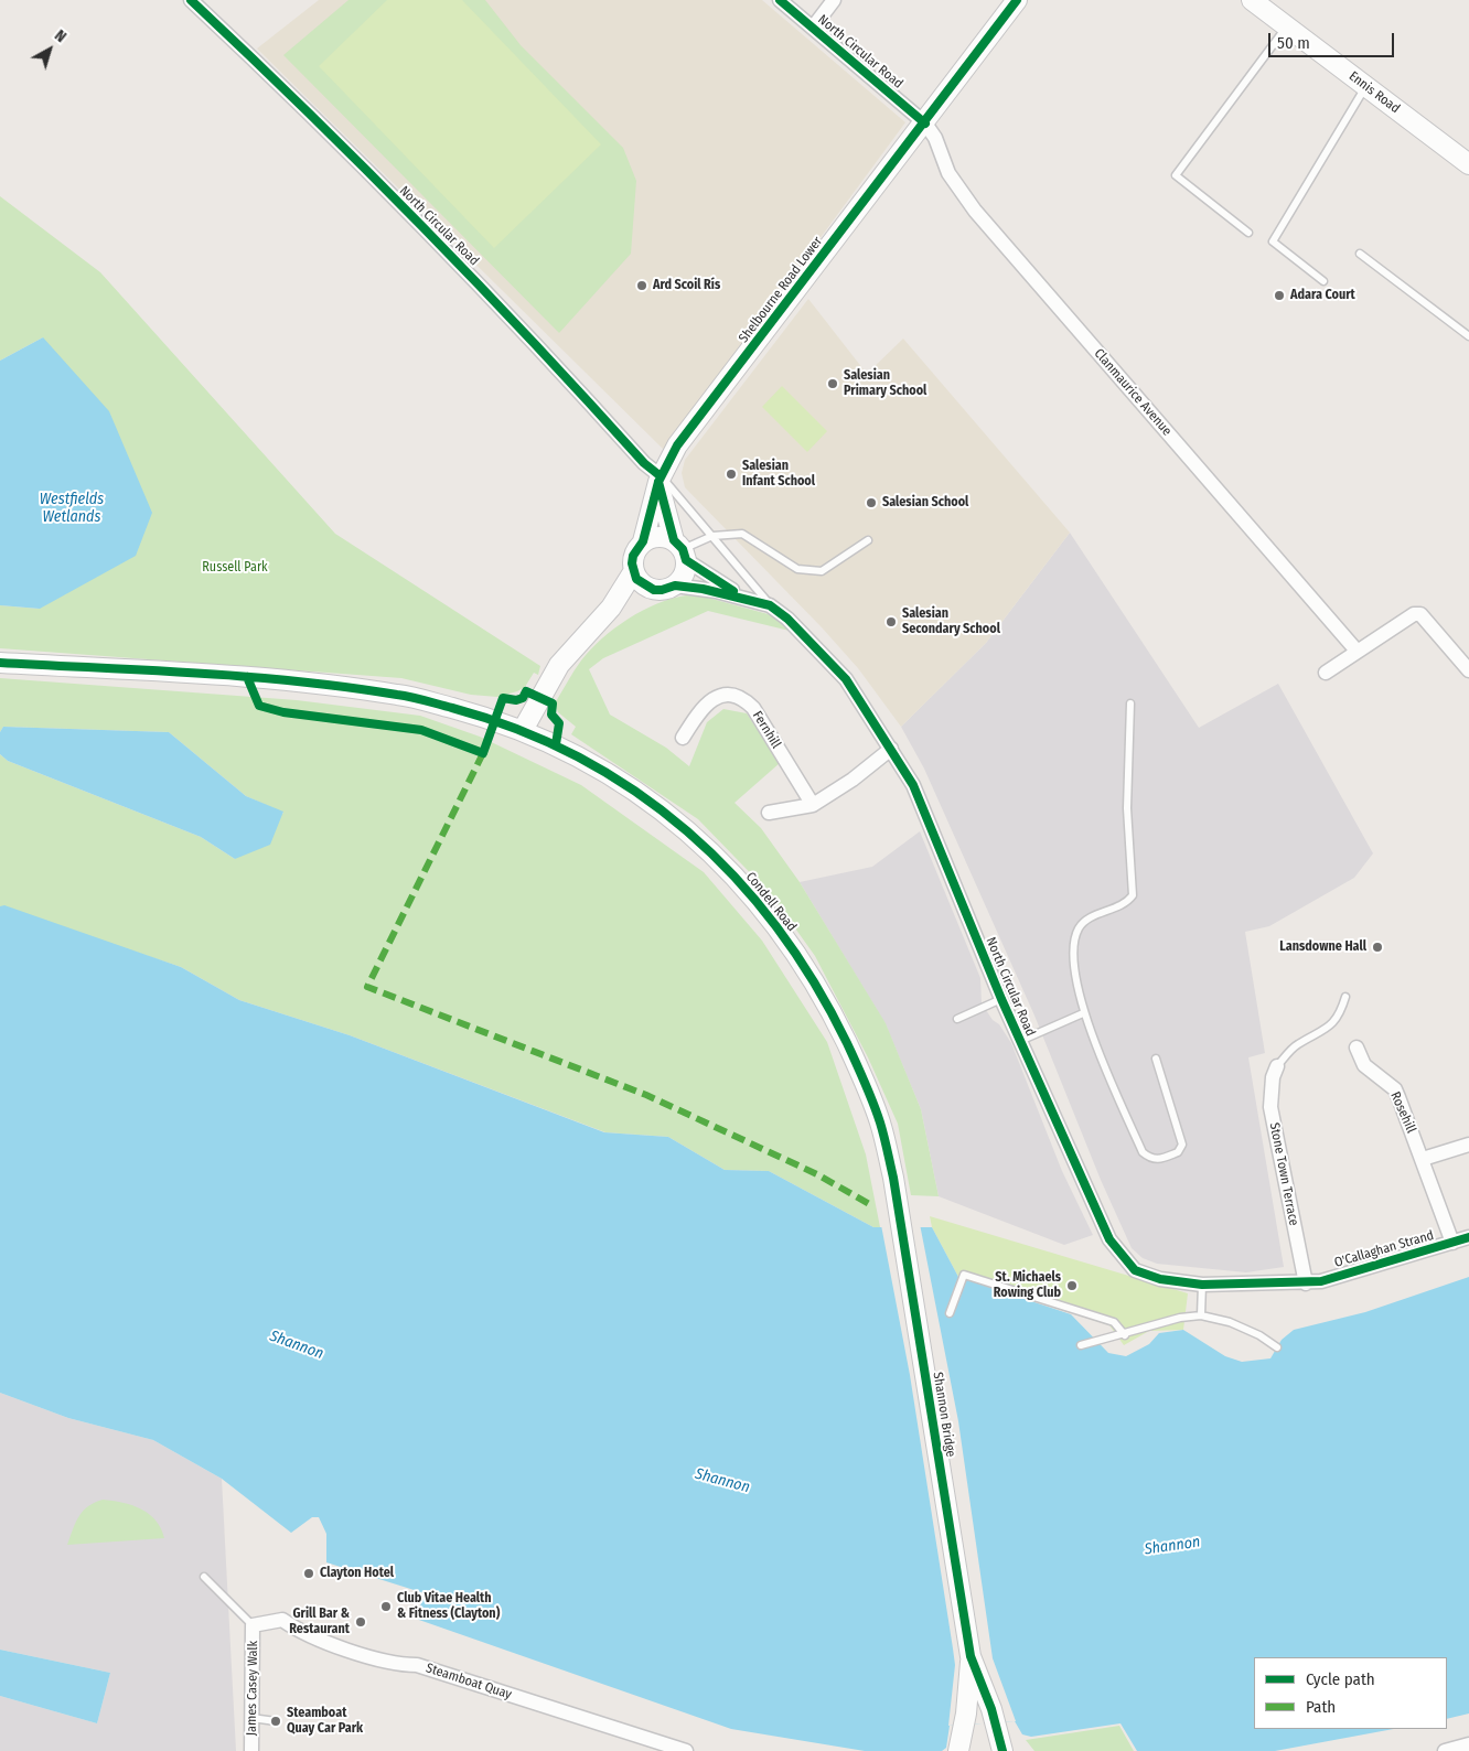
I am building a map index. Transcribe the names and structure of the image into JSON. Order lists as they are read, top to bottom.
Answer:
{
  "streets": {
    "main road": [
      "Ennis Road",
      "Shelbourne Road Lower",
      "Condell Road",
      "Shannon Bridge"
    ],
    "street": [
      "North Circular Road",
      "Clanmaurice Avenue",
      "Fernhill",
      "Rosehill",
      "Stone Town Terrace",
      "O'Callaghan Strand",
      "Steamboat Quay",
      "James Casey Walk"
    ]
  },
  "crossings": [
    ["North Circular Road", "Shelbourne Road Lower"],
    ["North Circular Road", "Clanmaurice Avenue"],
    ["North Circular Road", "Stone Town Terrace"],
    ["North Circular Road", "O'Callaghan Strand"],
    ["Shelbourne Road Lower", "Clanmaurice Avenue"],
    ["Condell Road", "Shannon Bridge"],
    ["Rosehill", "O'Callaghan Strand"],
    ["Stone Town Terrace", "O'Callaghan Strand"],
    ["Steamboat Quay", "James Casey Walk"]
  ],
  "water": ["Westfields Wetlands", "Shannon"],
  "parks": ["Russell Park"],
  "places": [
    "Ard Scoil Rís",
    "Adara Court",
    "Salesian Primary School",
    "Salesian Infant School",
    "Salesian School",
    "Salesian Secondary School",
    "Lansdowne Hall",
    "St. Michaels Rowing Club",
    "Clayton Hotel",
    "Club Vitae Health & Fitness (Clayton)",
    "Grill Bar & Restaurant",
    "Steamboat Quay Car Park"
  ],
  "legend": ["Cycle path", "Path"],
  "scale_bar": "50 m",
  "north": "top right"
}
